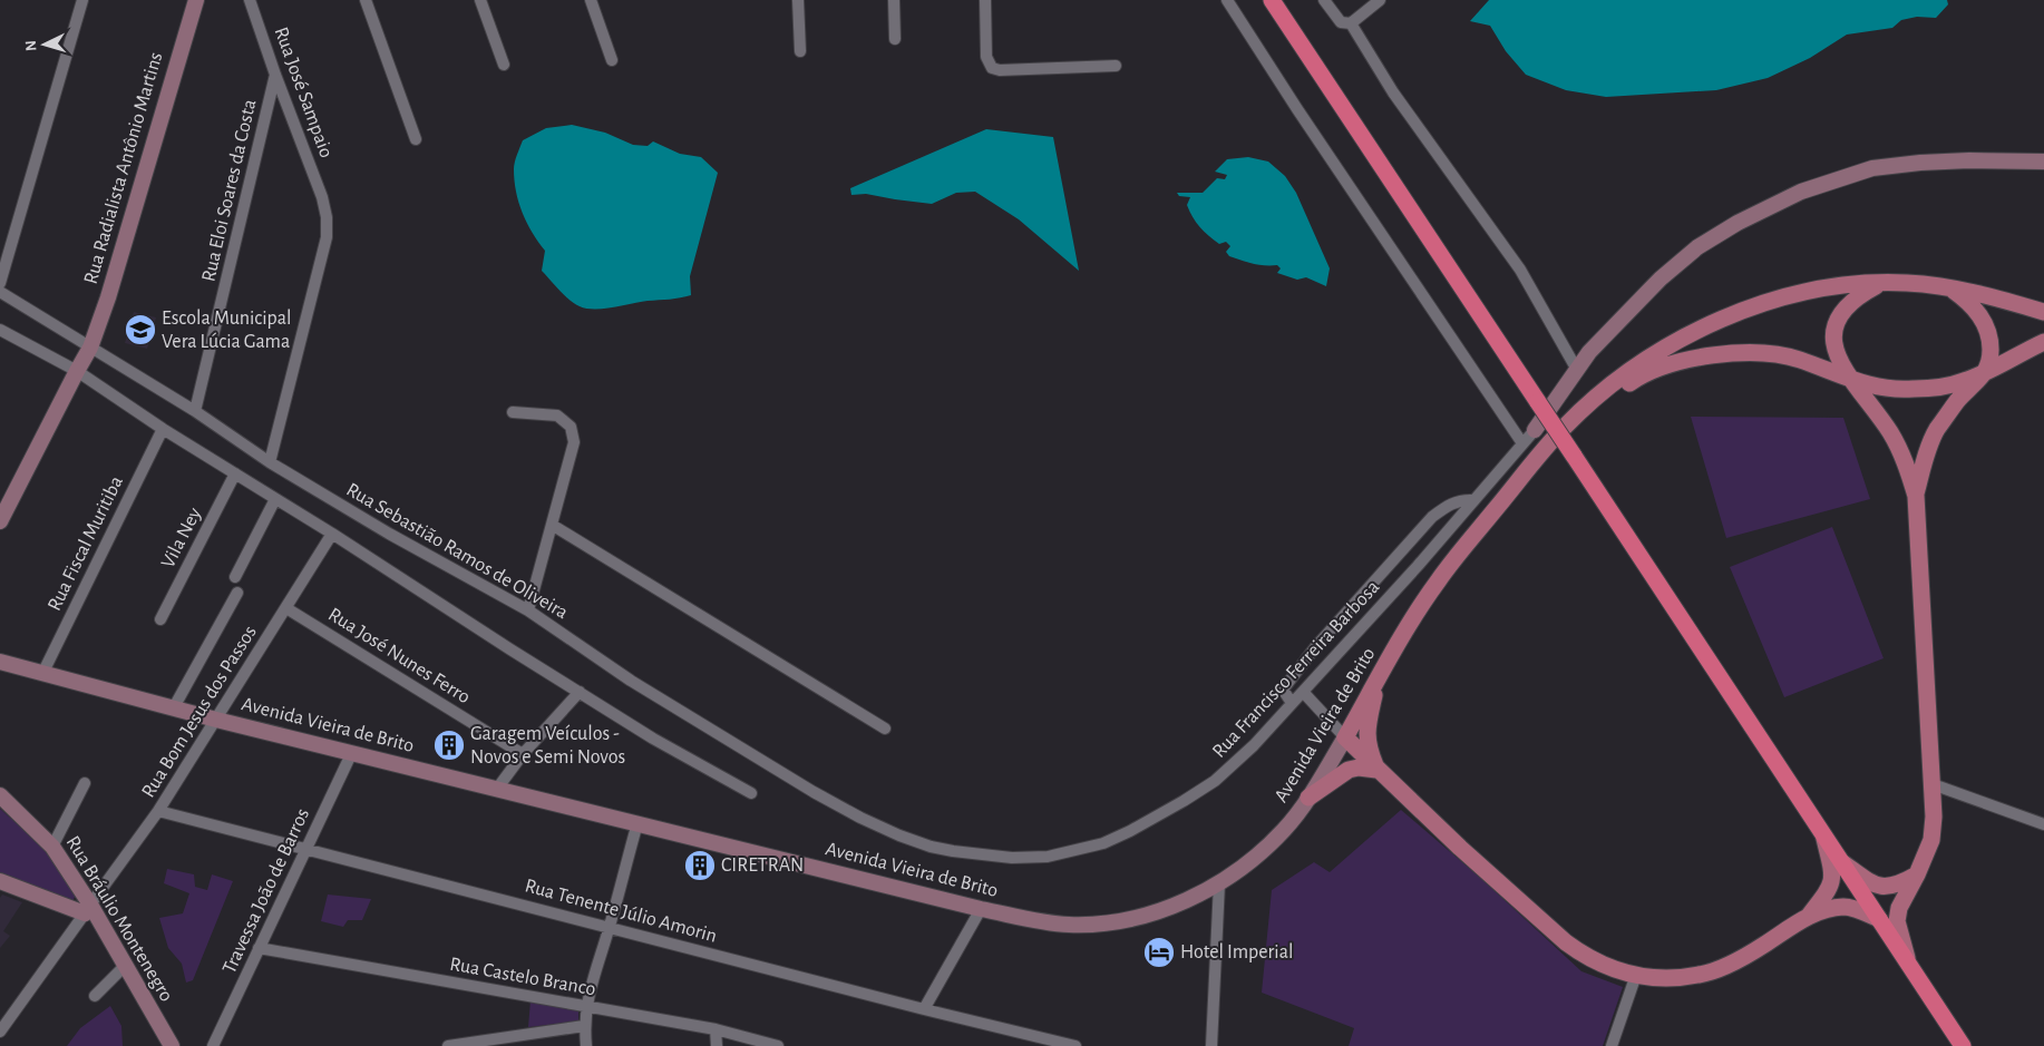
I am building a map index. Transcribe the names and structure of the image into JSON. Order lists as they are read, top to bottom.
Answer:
{
  "streets": {
    "main road": ["Avenida Vieira de Brito"],
    "street": [
      "Rua José Sampaio",
      "Rua Radialista Antônio Martins",
      "Rua Eloi Soares da Costa",
      "Vila Ney",
      "Rua Fiscal Muritiba",
      "Rua Sebastião Ramos de Oliveira",
      "Rua José Nunes Ferro",
      "Rua Francisco Ferreira Barbosa",
      "Rua Bom Jesus dos Passos",
      "Travessa João de Barros",
      "Rua Tenente Júlio Amorin",
      "Rua Bráulio Montenegro",
      "Rua Castelo Branco"
    ]
  },
  "crossings": [
    ["Rua José Sampaio", "Rua Eloi Soares da Costa"],
    ["Rua José Sampaio", "Rua Sebastião Ramos de Oliveira"],
    ["Rua Radialista Antônio Martins", "Rua Sebastião Ramos de Oliveira"],
    ["Rua Eloi Soares da Costa", "Rua Sebastião Ramos de Oliveira"],
    ["Rua Fiscal Muritiba", "Avenida Vieira de Brito"],
    ["Rua Sebastião Ramos de Oliveira", "Rua Francisco Ferreira Barbosa"],
    ["Rua José Nunes Ferro", "Rua Bom Jesus dos Passos"],
    ["Rua Bom Jesus dos Passos", "Avenida Vieira de Brito"],
    ["Rua Bom Jesus dos Passos", "Rua Tenente Júlio Amorin"],
    ["Rua Bom Jesus dos Passos", "Rua Bráulio Montenegro"],
    ["Avenida Vieira de Brito", "Travessa João de Barros"],
    ["Travessa João de Barros", "Rua Tenente Júlio Amorin"],
    ["Travessa João de Barros", "Rua Castelo Branco"]
  ],
  "places": {
    "school or university": ["Escola Municipal Vera Lúcia Gama"],
    "building": ["Garagem Veículos - Novos e Semi Novos", "CIRETRAN"],
    "hotel": ["Hotel Imperial"]
  },
  "north": "left"
}
